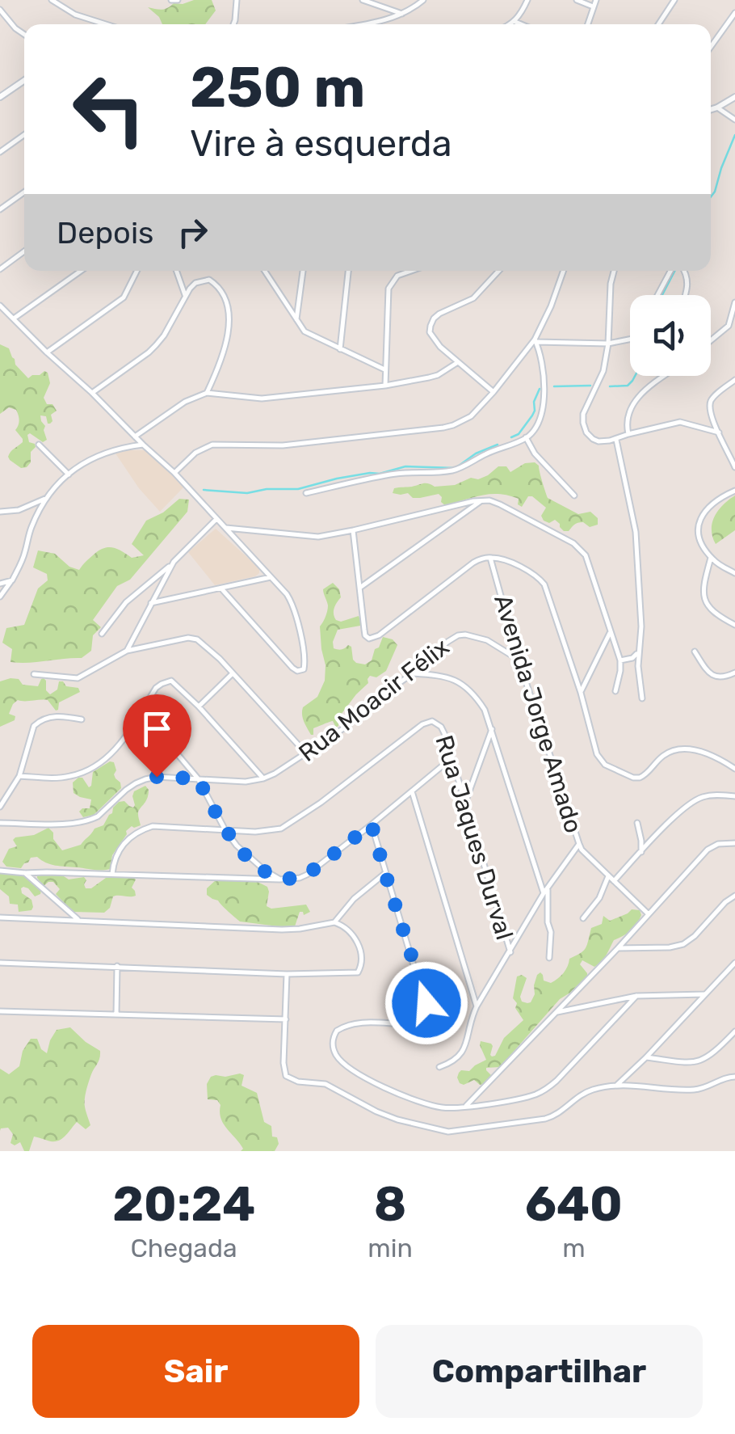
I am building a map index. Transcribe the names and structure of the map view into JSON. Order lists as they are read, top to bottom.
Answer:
{
  "streets": {
    "street": ["Rua Moacir Félix", "Avenida Jorge Amado", "Rua Jaques Durval"]
  },
  "crossings": [
    ["Rua Moacir Félix", "Avenida Jorge Amado"],
    ["Avenida Jorge Amado", "Rua Jaques Durval"]
  ],
  "page": {
    "turn": ["250 m", "Vire à esquerda"],
    "then": "Depois",
    "eta": [
      "20:24",
      "Chegada",
      "8",
      "min",
      "640",
      "m"
    ],
    "buttons": ["Sair", "Compartilhar"]
  }
}
